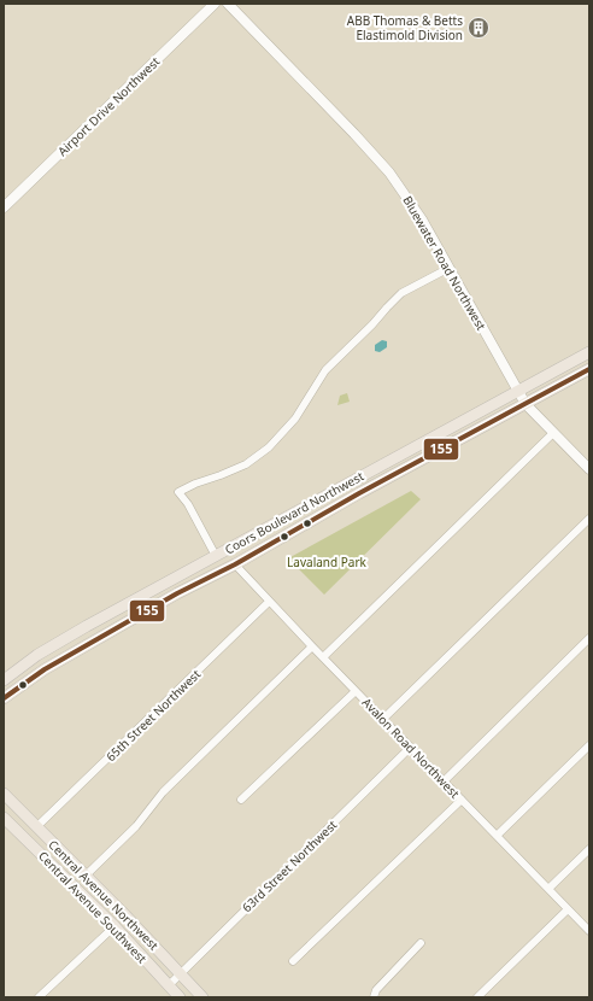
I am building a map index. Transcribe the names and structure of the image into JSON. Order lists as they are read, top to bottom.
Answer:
{
  "streets": {
    "main road": ["Coors Boulevard Northwest", "Central Avenue Northwest", "Central Avenue Southwest"],
    "street": [
      "Airport Drive Northwest",
      "Bluewater Road Northwest",
      "65th Street Northwest",
      "Avalon Road Northwest",
      "63rd Street Northwest"
    ]
  },
  "crossings": [
    ["Bluewater Road Northwest", "Coors Boulevard Northwest"],
    ["Coors Boulevard Northwest", "Avalon Road Northwest"],
    ["65th Street Northwest", "Avalon Road Northwest"],
    ["65th Street Northwest", "Central Avenue Northwest"],
    ["Avalon Road Northwest", "63rd Street Northwest"],
    ["63rd Street Northwest", "Central Avenue Northwest"],
    ["63rd Street Northwest", "Central Avenue Southwest"]
  ],
  "parks": ["Lavaland Park"],
  "places": {
    "building": ["ABB Thomas & Betts Elastimold Division"]
  },
  "lines": ["transit line 155"]
}
